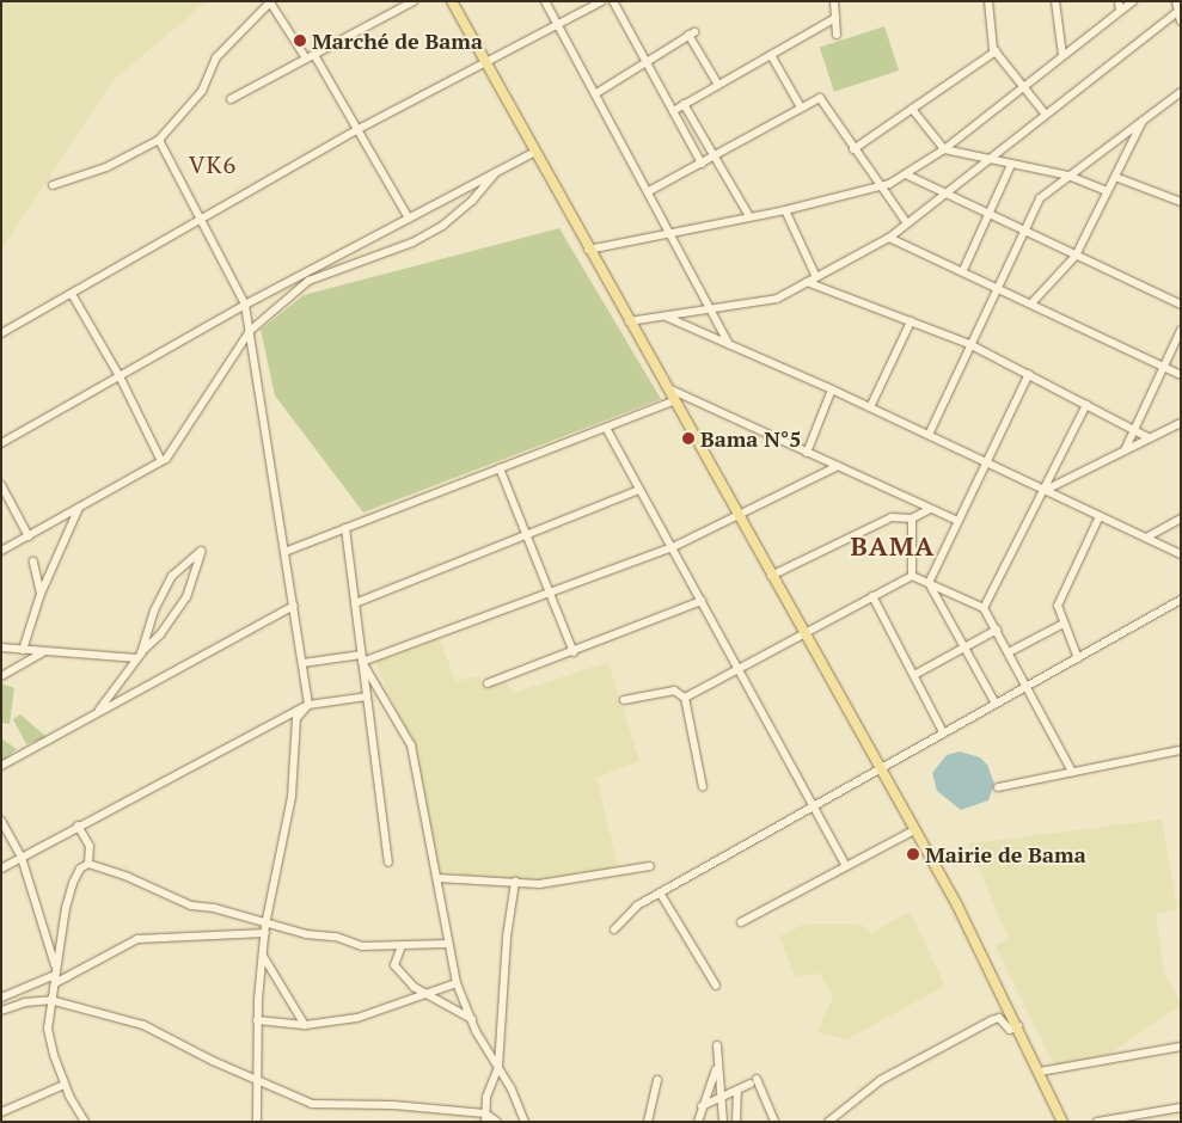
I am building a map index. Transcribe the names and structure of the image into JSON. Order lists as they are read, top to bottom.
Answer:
{
  "districts": ["VK6", "BAMA"],
  "places": ["Marché de Bama", "Bama N°5", "Mairie de Bama"]
}
